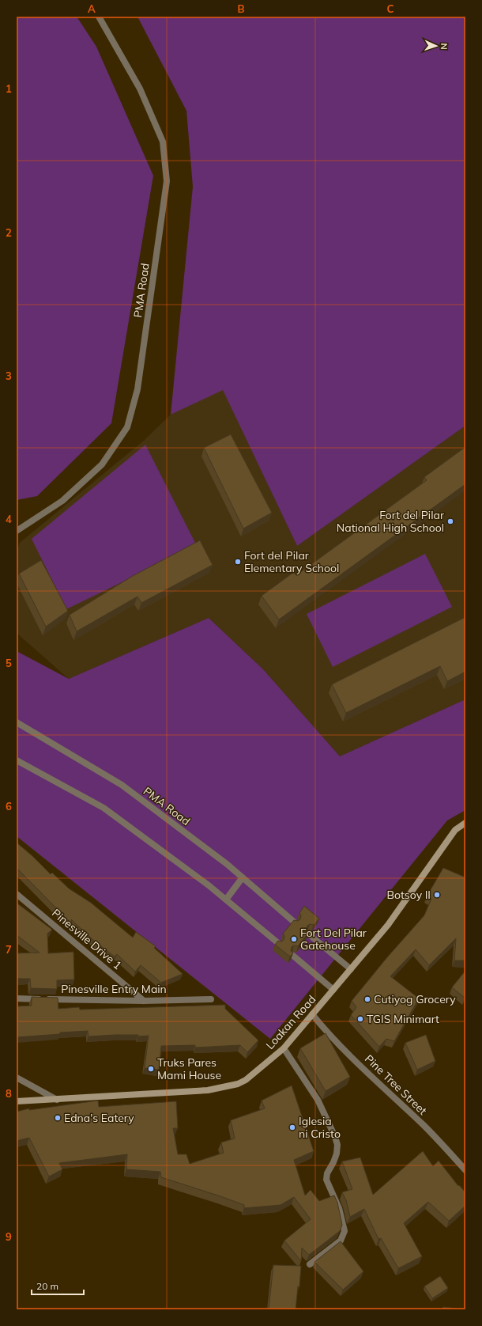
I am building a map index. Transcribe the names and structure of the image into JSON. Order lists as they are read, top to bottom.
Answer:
{
  "streets": {
    "main road": ["Loakan Road"],
    "street": [
      "PMA Road",
      "Pinesville Drive 1",
      "Pinesville Entry Main",
      "Pine Tree Street"
    ]
  },
  "crossings": [
    ["Pinesville Drive 1", "Pinesville Entry Main"],
    ["Loakan Road", "Pine Tree Street"]
  ],
  "places": [
    "Fort del Pilar National High School",
    "Fort del Pilar Elementary School",
    "Botsoy II",
    "Fort Del Pilar Gatehouse",
    "Cutiyog Grocery",
    "TGIS Minimart",
    "Truks Pares Mami House",
    "Edna's Eatery",
    "Iglesia ni Cristo"
  ],
  "scale_bar": "20 m",
  "north": "right",
  "grid": {
    "columns": ["A", "B", "C"],
    "rows": [
      "1",
      "2",
      "3",
      "4",
      "5",
      "6",
      "7",
      "8",
      "9"
    ]
  }
}
